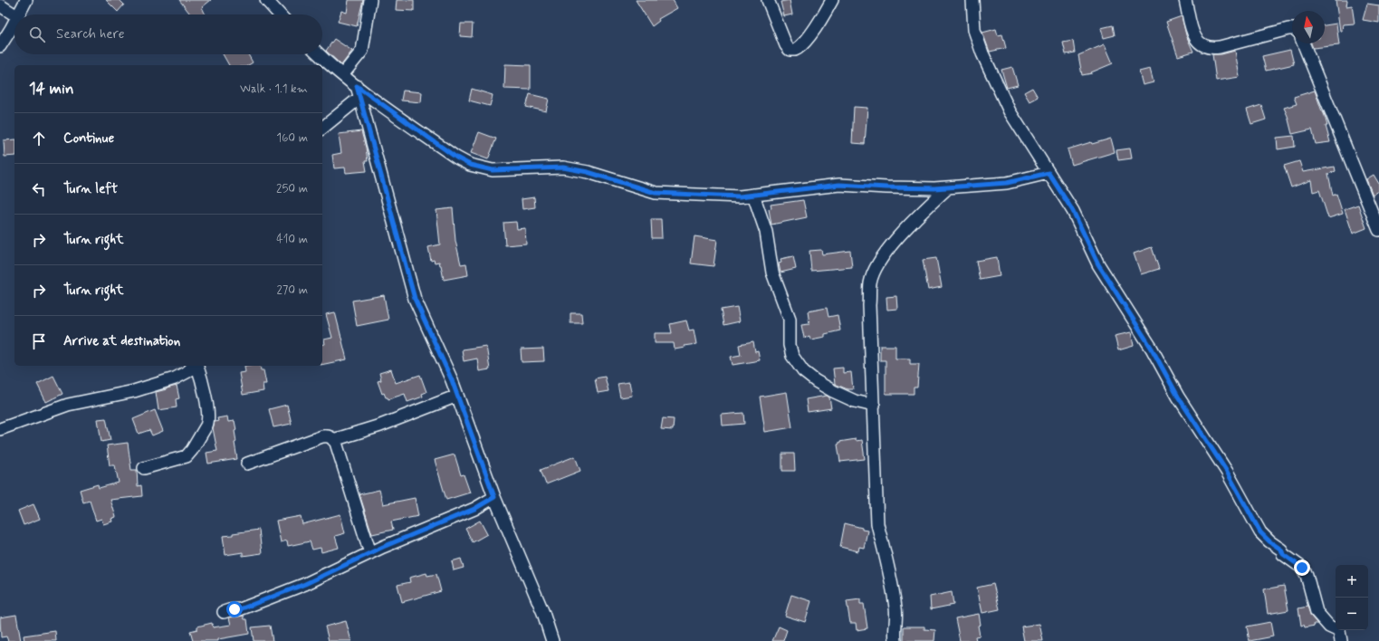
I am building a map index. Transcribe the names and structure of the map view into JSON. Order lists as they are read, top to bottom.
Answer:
{
  "north": "top",
  "page": {
    "search": "Search here",
    "heading": ["14 min", "Walk · 1.1 km"],
    "list": [
      ["Continue", "160 m"],
      ["Turn left", "250 m"],
      ["Turn right", "410 m"],
      ["Turn right", "270 m"],
      "Arrive at destination"
    ],
    "map_buttons": ["+", "−"]
  }
}
